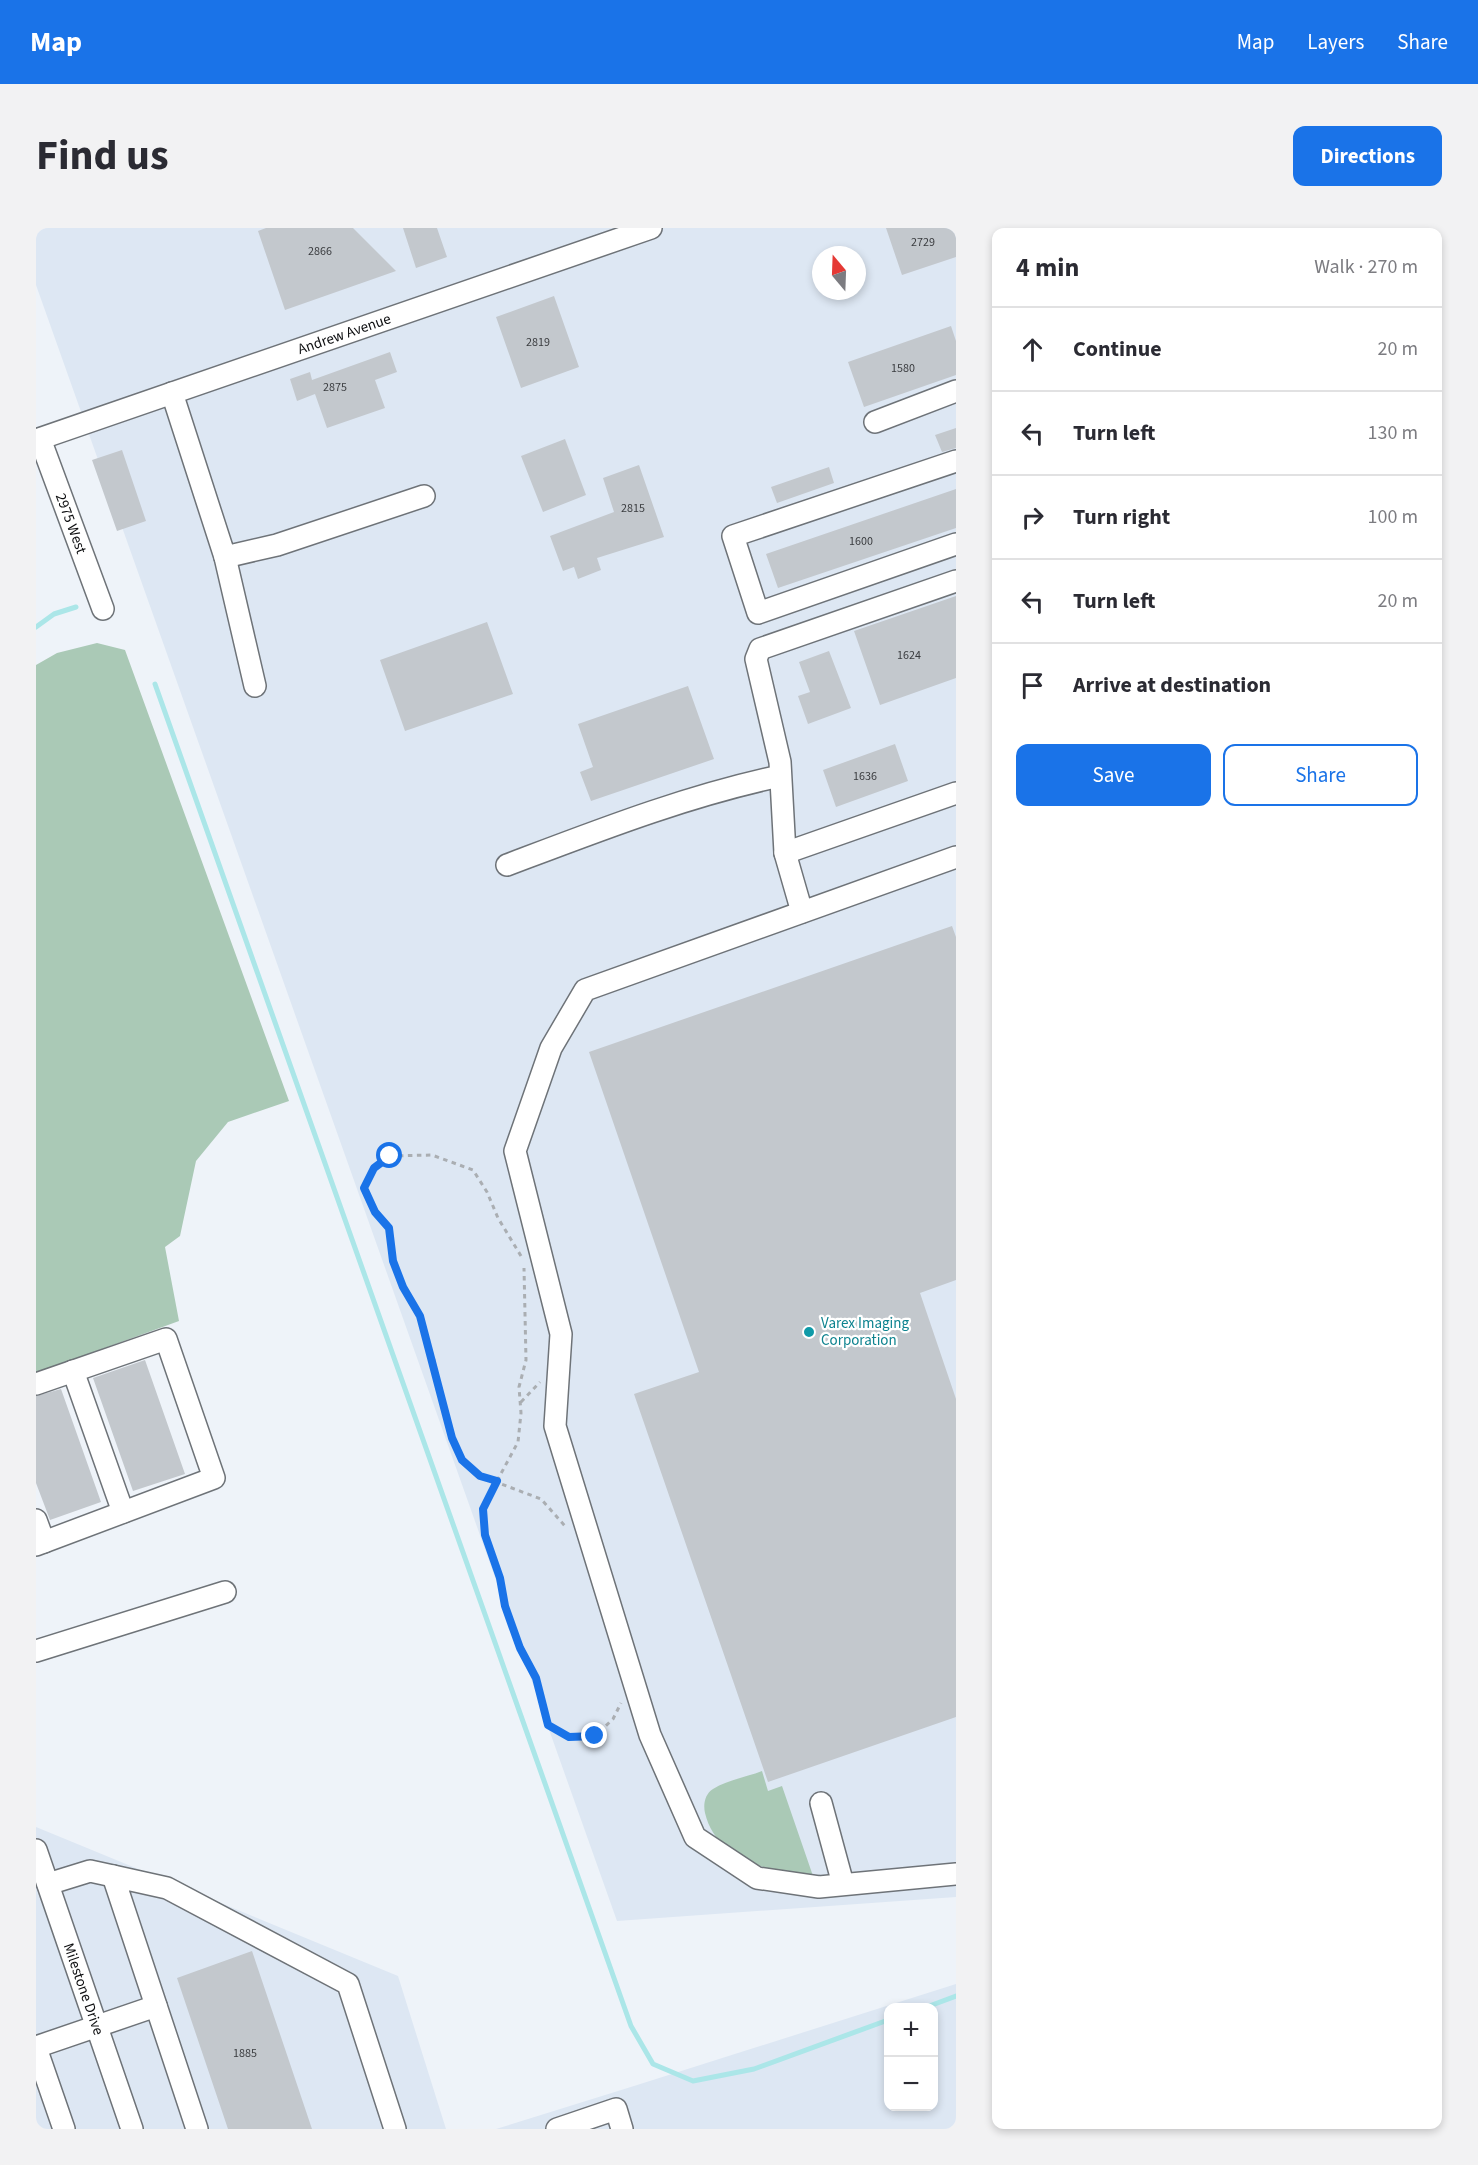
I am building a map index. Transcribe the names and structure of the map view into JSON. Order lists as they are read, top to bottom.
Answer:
{
  "streets": {
    "street": ["Andrew Avenue", "2975 West", "Milestone Drive"]
  },
  "crossings": [
    ["Andrew Avenue", "2975 West"]
  ],
  "places": ["Varex Imaging Corporation"],
  "house_numbers": [
    "2729",
    "2866",
    "2819",
    "1580",
    "2875",
    "2815",
    "1600",
    "1624",
    "1636",
    "1885"
  ],
  "north": "top",
  "page": {
    "header": "Map",
    "nav": ["Map", "Layers", "Share"],
    "title": "Find us",
    "buttons": [
      "Directions",
      ["Save", "Share"]
    ],
    "heading": ["4 min", "Walk · 270 m"],
    "list": [
      ["Continue", "20 m"],
      ["Turn left", "130 m"],
      ["Turn right", "100 m"],
      ["Turn left", "20 m"],
      "Arrive at destination"
    ],
    "map_buttons": ["+", "−"]
  }
}
